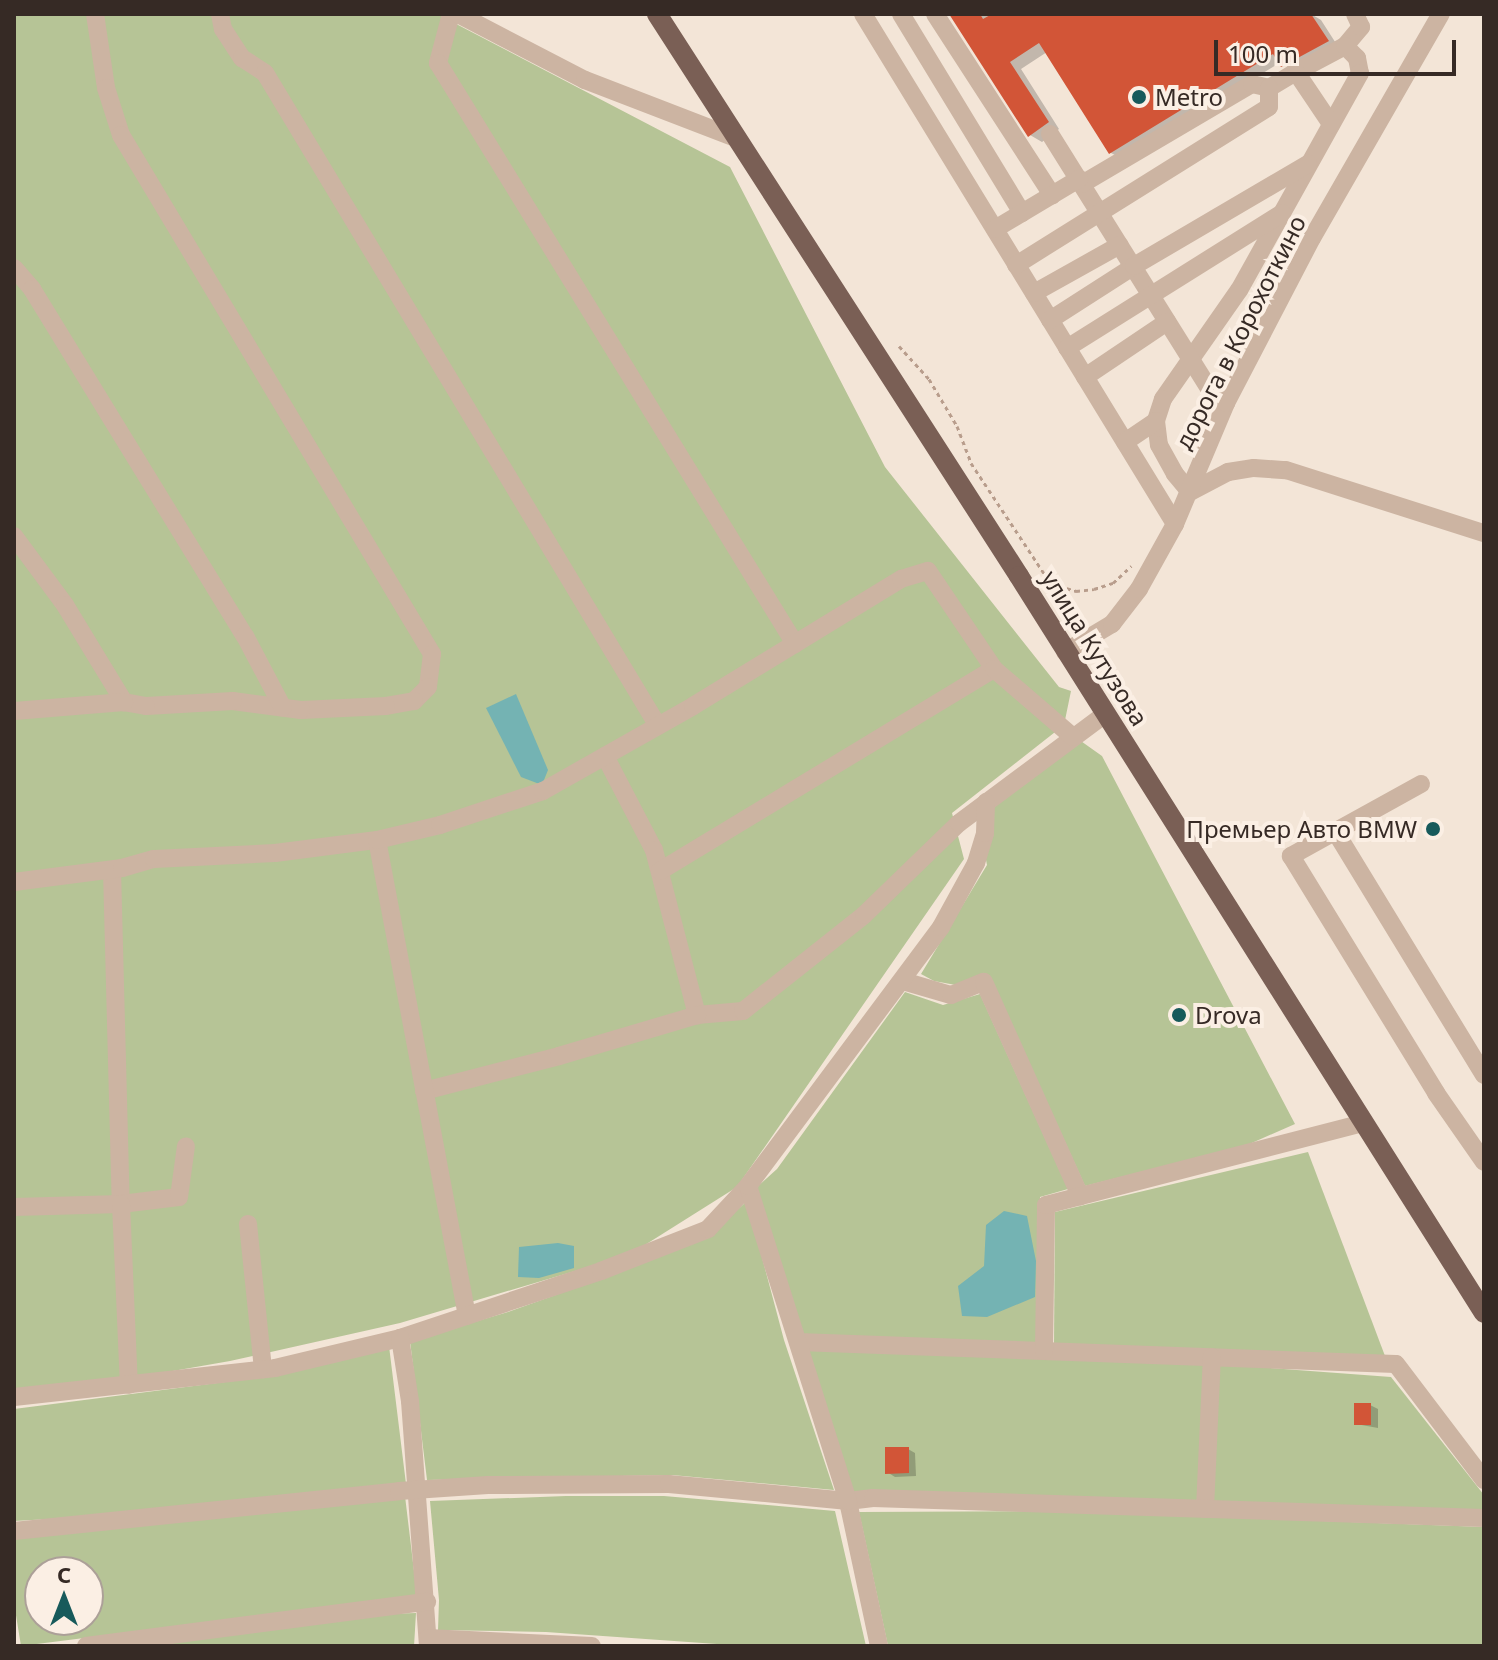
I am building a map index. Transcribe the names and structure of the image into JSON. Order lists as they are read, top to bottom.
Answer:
{
  "streets": {
    "main road": ["улица Кутузова"],
    "street": ["дорога в Корохоткино"]
  },
  "crossings": [
    ["дорога в Корохоткино", "улица Кутузова"]
  ],
  "places": ["Metro", "Премьер Авто BMW", "Drova"],
  "scale_bar": "100 m",
  "north": "top"
}
